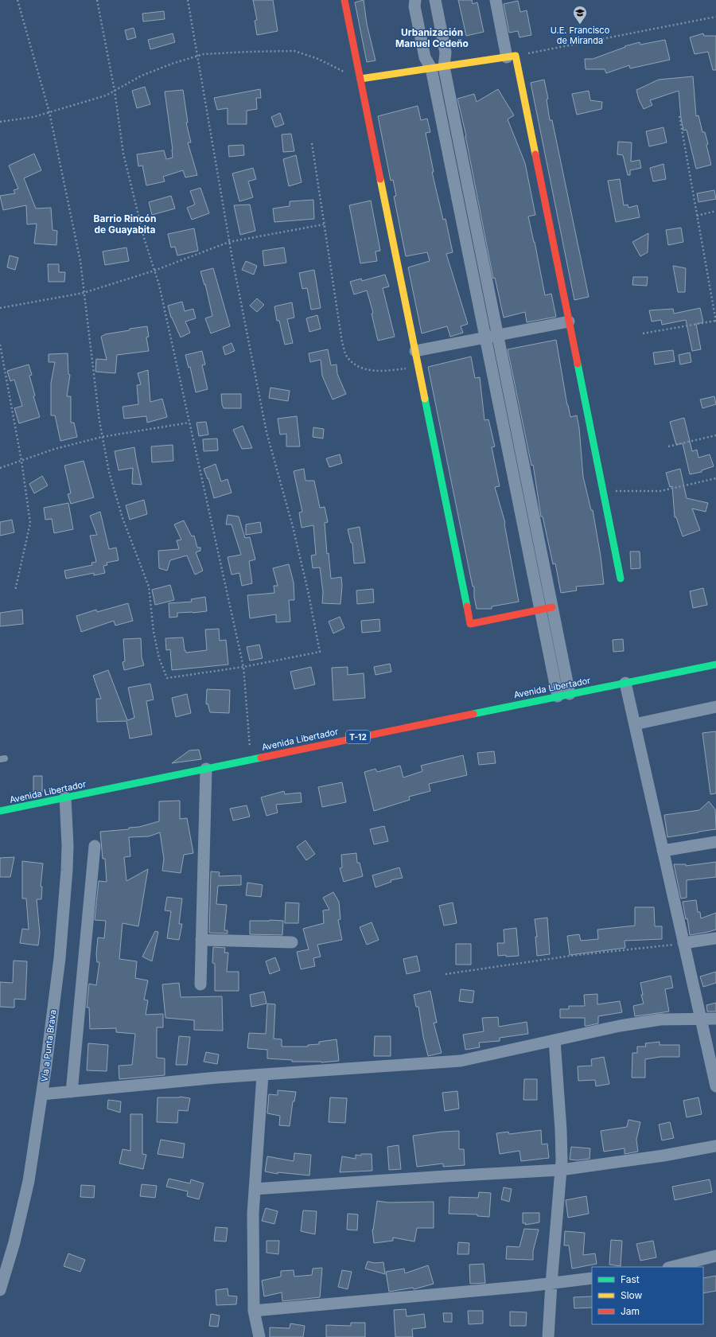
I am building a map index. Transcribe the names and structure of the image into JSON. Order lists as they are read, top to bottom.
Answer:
{
  "streets": {
    "main road": ["Avenida Libertador", "T-12"],
    "street": ["Vía a Punta Brava"]
  },
  "crossings": [
    ["Avenida Libertador", "Vía a Punta Brava"]
  ],
  "districts": ["Urbanización Manuel Cedeño", "Barrio Rincón de Guayabita"],
  "places": {
    "school or university": ["U.E. Francisco de Miranda"]
  },
  "legend": ["Fast", "Slow", "Jam"]
}
